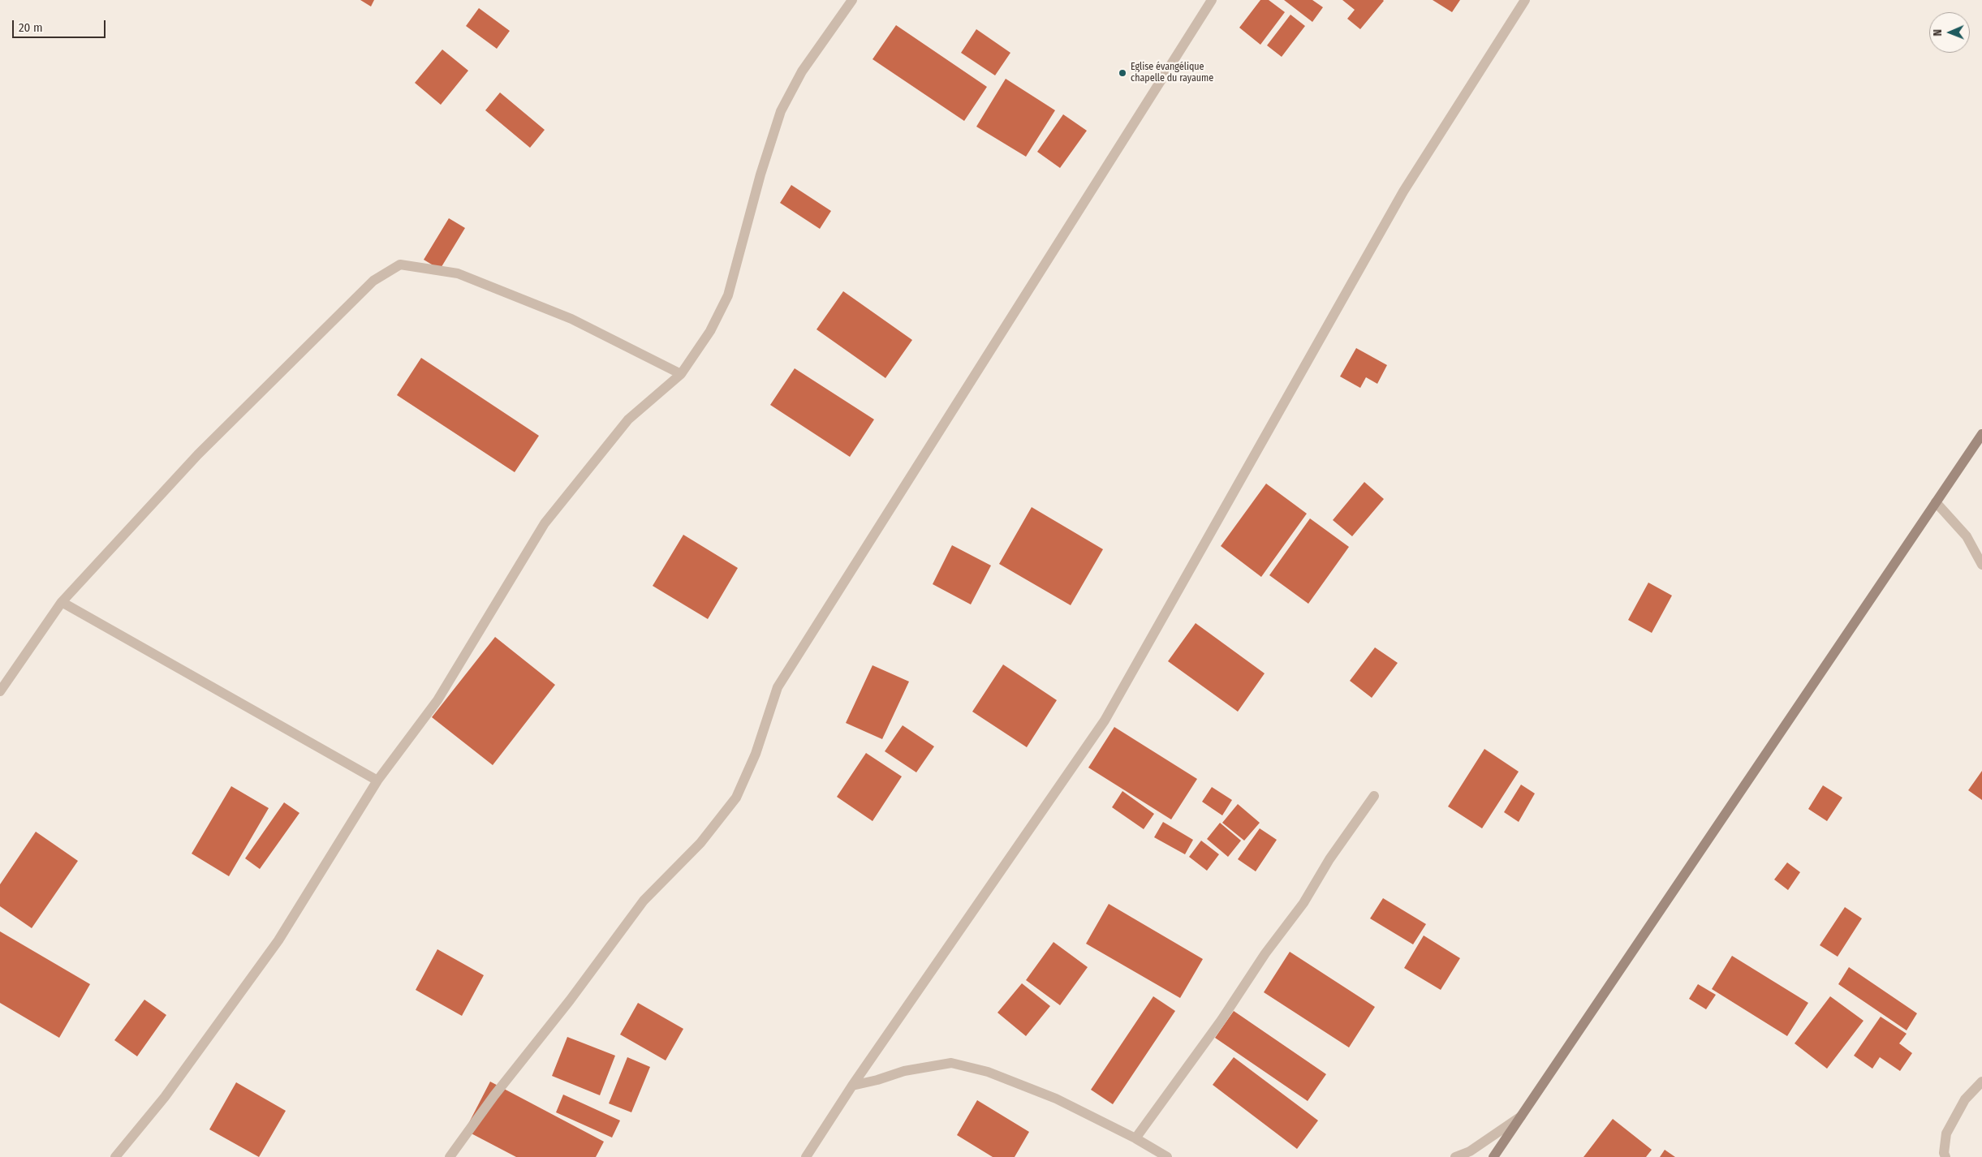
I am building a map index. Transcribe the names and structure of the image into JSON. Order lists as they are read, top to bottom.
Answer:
{
  "places": ["Eglise évangélique chapelle du rayaume"],
  "scale_bar": "20 m",
  "north": "left"
}
